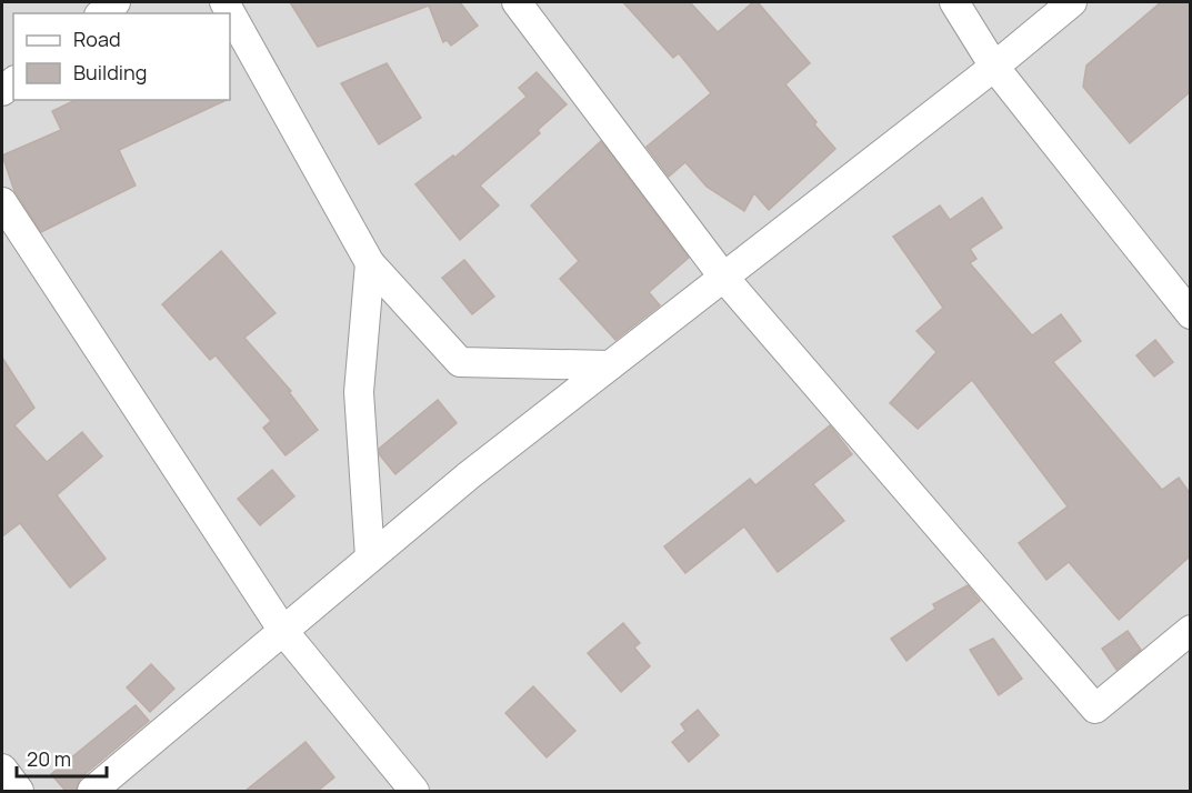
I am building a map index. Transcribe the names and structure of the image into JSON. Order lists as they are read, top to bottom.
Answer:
{
  "legend": ["Road", "Building"],
  "scale_bar": "20 m"
}
